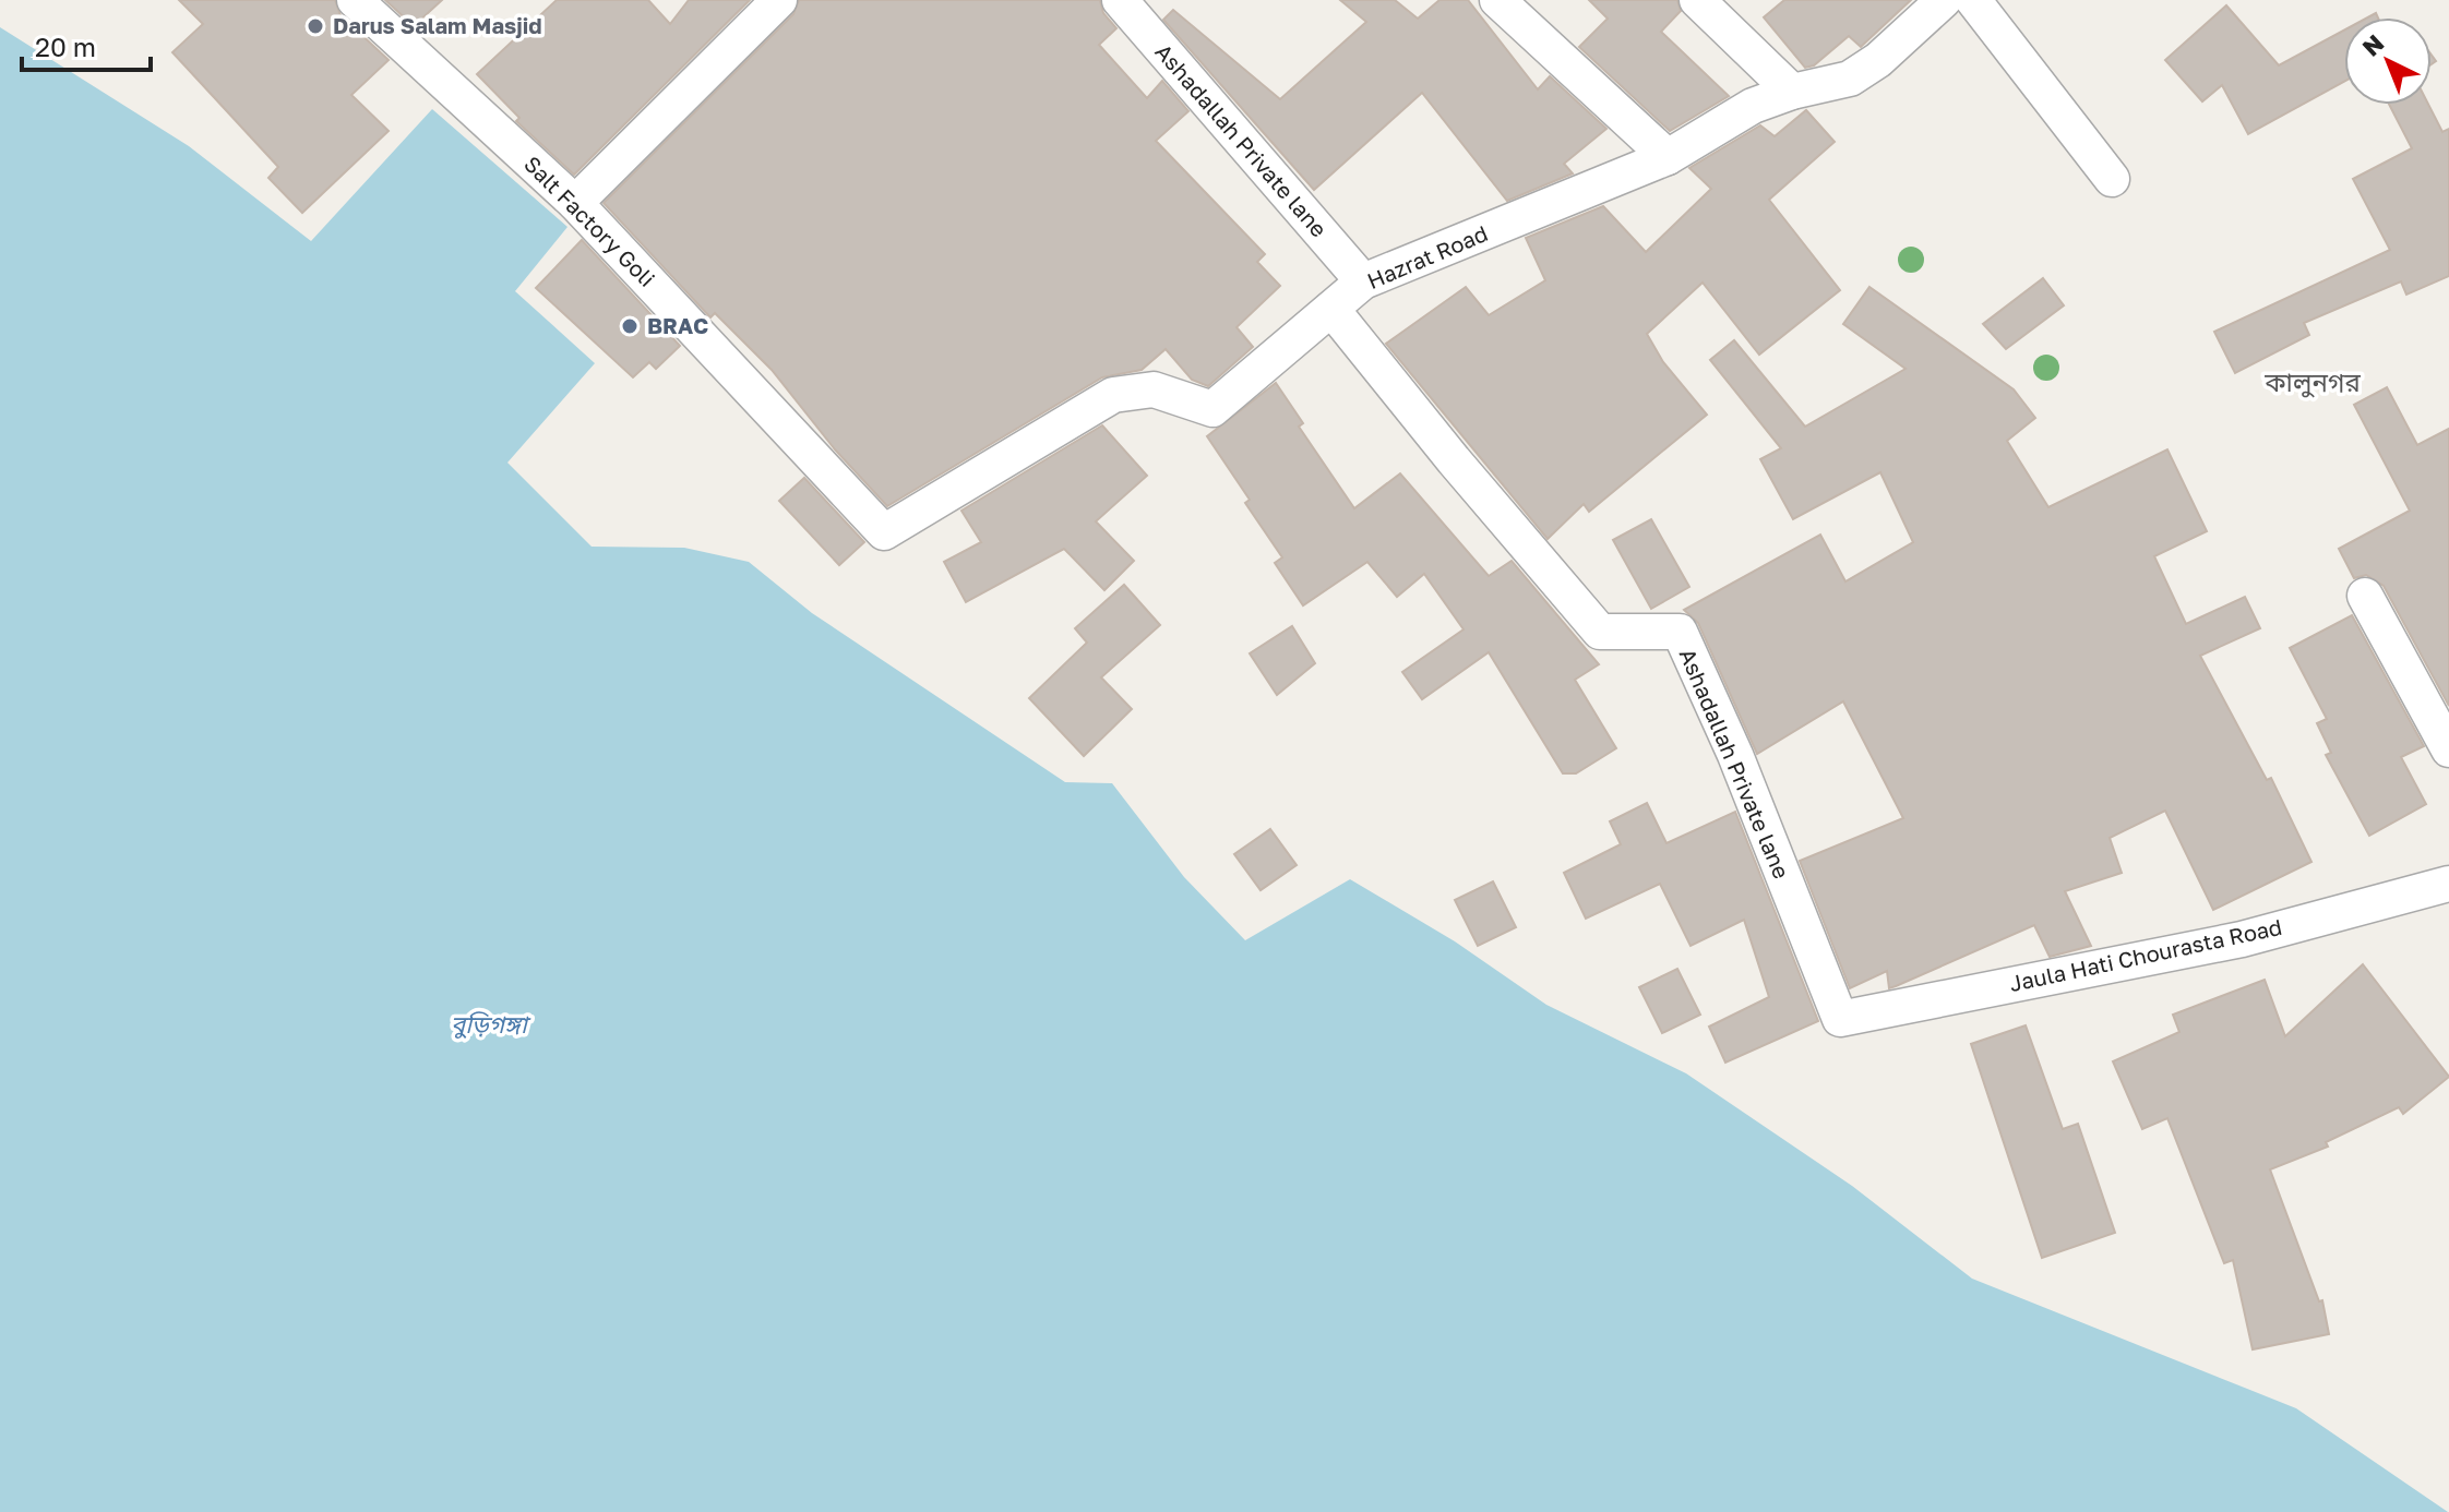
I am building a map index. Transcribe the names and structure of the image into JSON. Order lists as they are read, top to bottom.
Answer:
{
  "streets": {
    "street": [
      "Ashadallah Private lane",
      "Salt Factory Goli",
      "Hazrat Road",
      "Jaula Hati Chourasta Road"
    ]
  },
  "crossings": [
    ["Ashadallah Private lane", "Hazrat Road"],
    ["Ashadallah Private lane", "Jaula Hati Chourasta Road"],
    ["Salt Factory Goli", "Hazrat Road"]
  ],
  "districts": ["কালুনগর"],
  "water": ["বুড়িগঙ্গা"],
  "places": ["Darus Salam Masjid", "BRAC"],
  "scale_bar": "20 m",
  "north": "top left"
}
